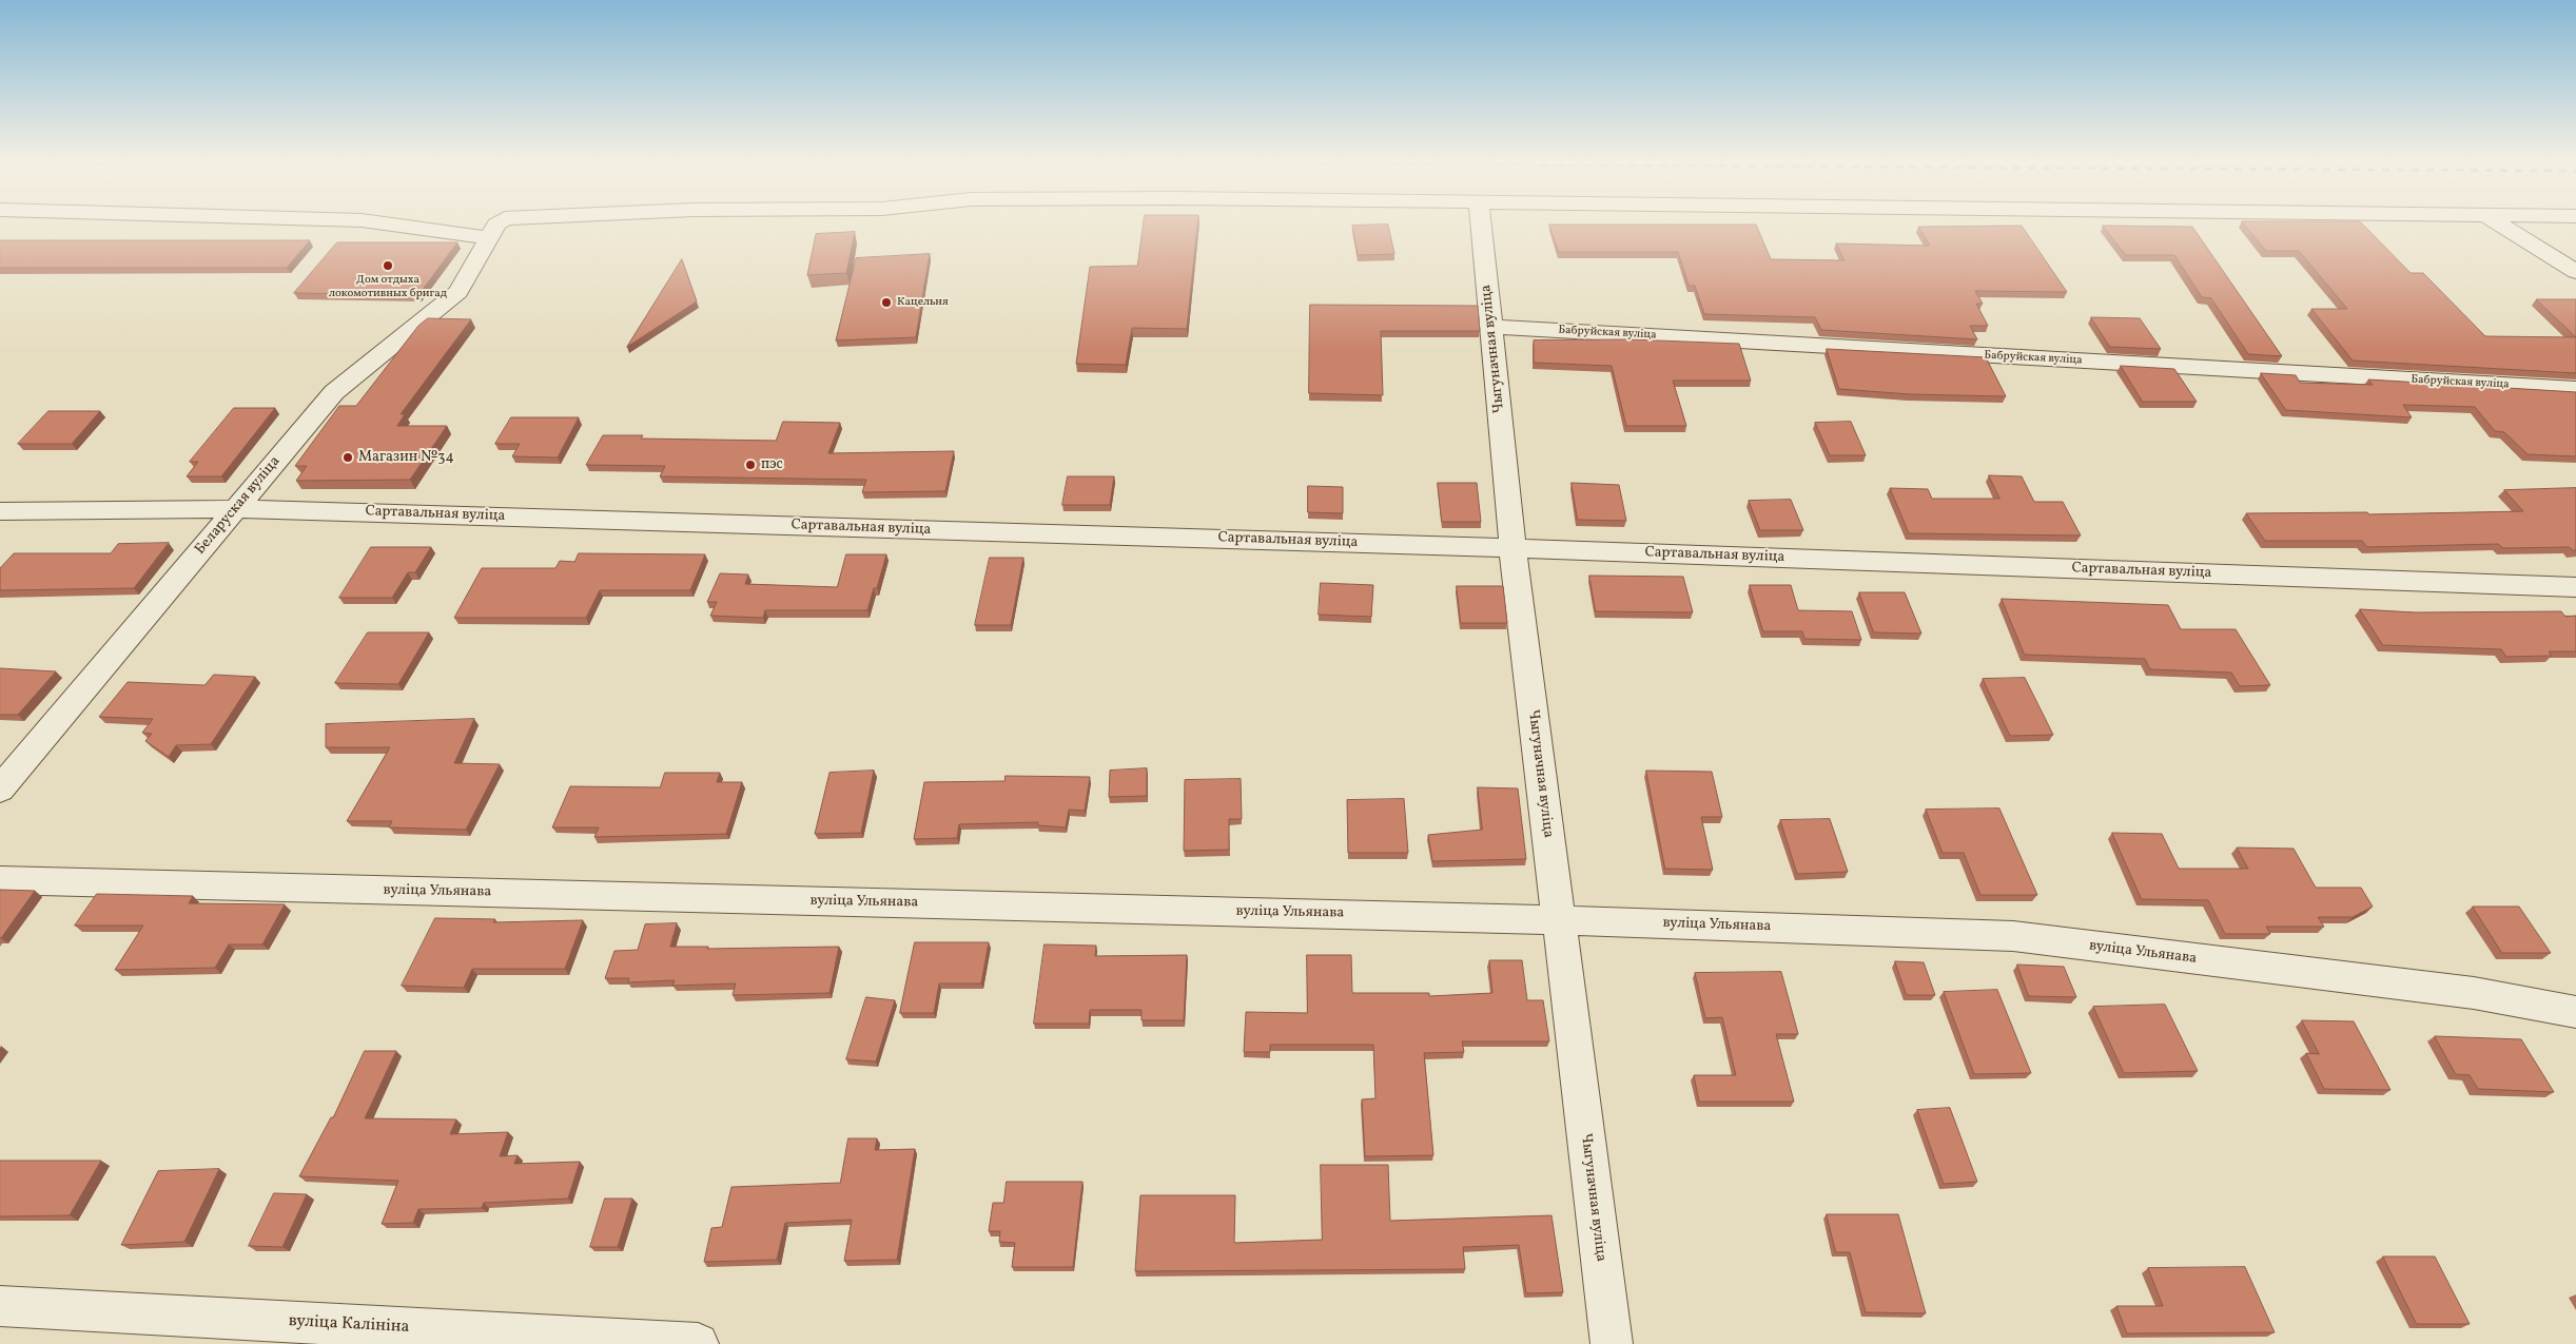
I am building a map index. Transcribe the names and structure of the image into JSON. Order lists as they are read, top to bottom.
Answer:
{
  "streets": {
    "street": [
      "Бабруйская вуліца",
      "Чыгуначная вуліца",
      "Беларуская вуліца",
      "Сартавальная вуліца",
      "вуліца Ульянава",
      "вуліца Калініна"
    ]
  },
  "crossings": [
    ["Бабруйская вуліца", "Чыгуначная вуліца"],
    ["Чыгуначная вуліца", "Сартавальная вуліца"],
    ["Чыгуначная вуліца", "вуліца Ульянава"],
    ["Беларуская вуліца", "Сартавальная вуліца"]
  ],
  "places": [
    "Дом отдыха локомотивных бригад",
    "Кацельня",
    "Магазин №34",
    "пэс"
  ]
}
